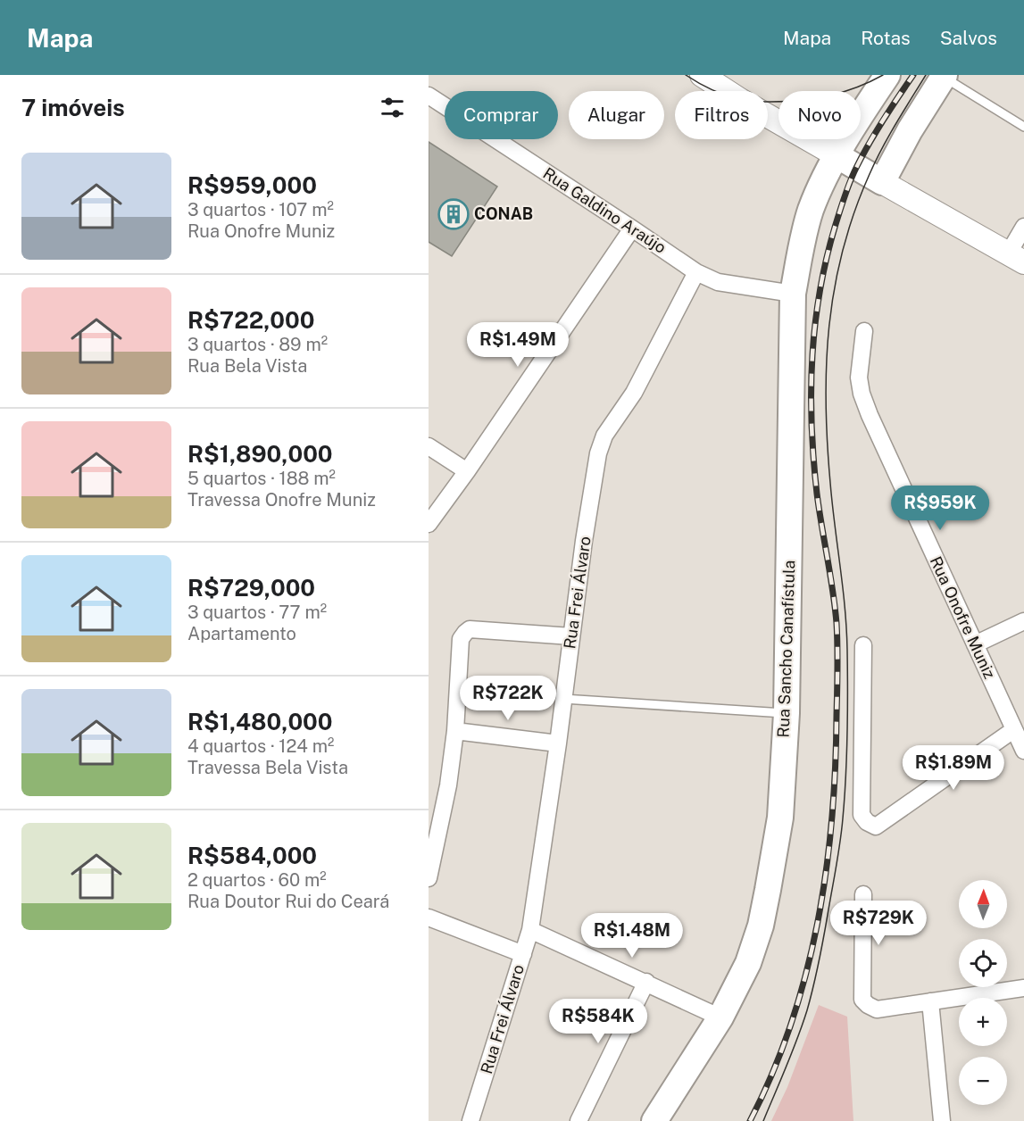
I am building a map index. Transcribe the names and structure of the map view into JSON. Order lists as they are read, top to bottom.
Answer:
{
  "streets": {
    "main road": ["Rua Sancho Canafístula"],
    "street": ["Rua Galdino Araújo", "Rua Frei Álvaro", "Rua Onofre Muniz"]
  },
  "crossings": [
    ["Rua Galdino Araújo", "Rua Frei Álvaro"],
    ["Rua Galdino Araújo", "Rua Sancho Canafístula"]
  ],
  "places": {
    "building": ["CONAB"]
  },
  "north": "top",
  "page": {
    "header": "Mapa",
    "nav": ["Mapa", "Rotas", "Salvos"],
    "heading": "7 imóveis",
    "chip": [
      "Comprar",
      "Alugar",
      "Filtros",
      "Novo"
    ],
    "list": [
      {
        "name": "R$959,000",
        "note": "3 quartos · 107 m² · Rua Onofre Muniz"
      },
      {
        "name": "R$722,000",
        "note": "3 quartos · 89 m² · Rua Bela Vista"
      },
      {
        "name": "R$1,890,000",
        "note": "5 quartos · 188 m² · Travessa Onofre Muniz"
      },
      {
        "name": "R$729,000",
        "note": "3 quartos · 77 m² · Apartamento"
      },
      {
        "name": "R$1,480,000",
        "note": "4 quartos · 124 m² · Travessa Bela Vista"
      },
      {
        "name": "R$584,000",
        "note": "2 quartos · 60 m² · Rua Doutor Rui do Ceará"
      }
    ],
    "price": [
      "R$1.49M",
      "R$959K",
      "R$722K",
      "R$1.89M",
      "R$729K",
      "R$1.48M",
      "R$584K"
    ],
    "map_buttons": ["+", "−"]
  }
}
